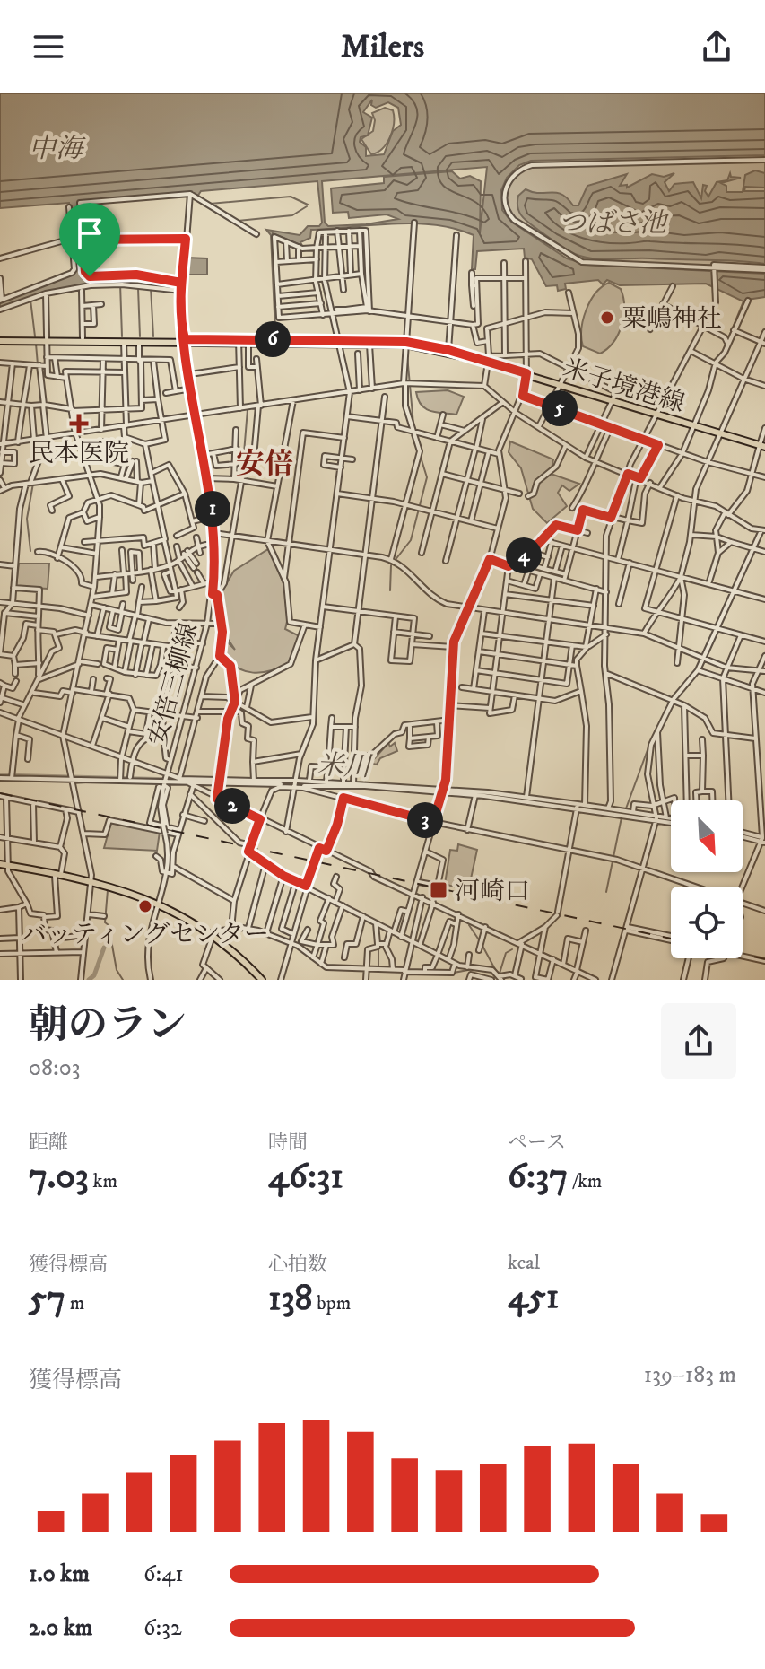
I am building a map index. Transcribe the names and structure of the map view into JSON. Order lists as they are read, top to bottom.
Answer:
{
  "streets": {
    "main road": ["米子境港線"],
    "street": ["安倍三柳線"]
  },
  "crossings": [
    ["米子境港線", "安倍三柳線"]
  ],
  "districts": ["安倍"],
  "water": ["中海", "つばさ池", "米川"],
  "places": {
    "other": ["粟嶋神社", "バッティングセンター"],
    "health": ["民本医院"],
    "transit": ["河崎口"]
  },
  "north": "bottom right",
  "page": {
    "header": "Milers",
    "pins": [
      "6",
      "5",
      "1",
      "4",
      "2",
      "3"
    ],
    "heading": ["朝のラン", "08:03"],
    "stats": [
      ["距離", "7.03 km"],
      ["時間", "46:31"],
      ["ペース", "6:37 /km"],
      ["獲得標高", "57 m"],
      ["心拍数", "138 bpm"],
      ["kcal", "451"]
    ],
    "chart": ["獲得標高", "139–183 m"],
    "list": [
      {
        "name": "1.0 km",
        "note": "6:41"
      },
      {
        "name": "2.0 km",
        "note": "6:32"
      }
    ]
  }
}
